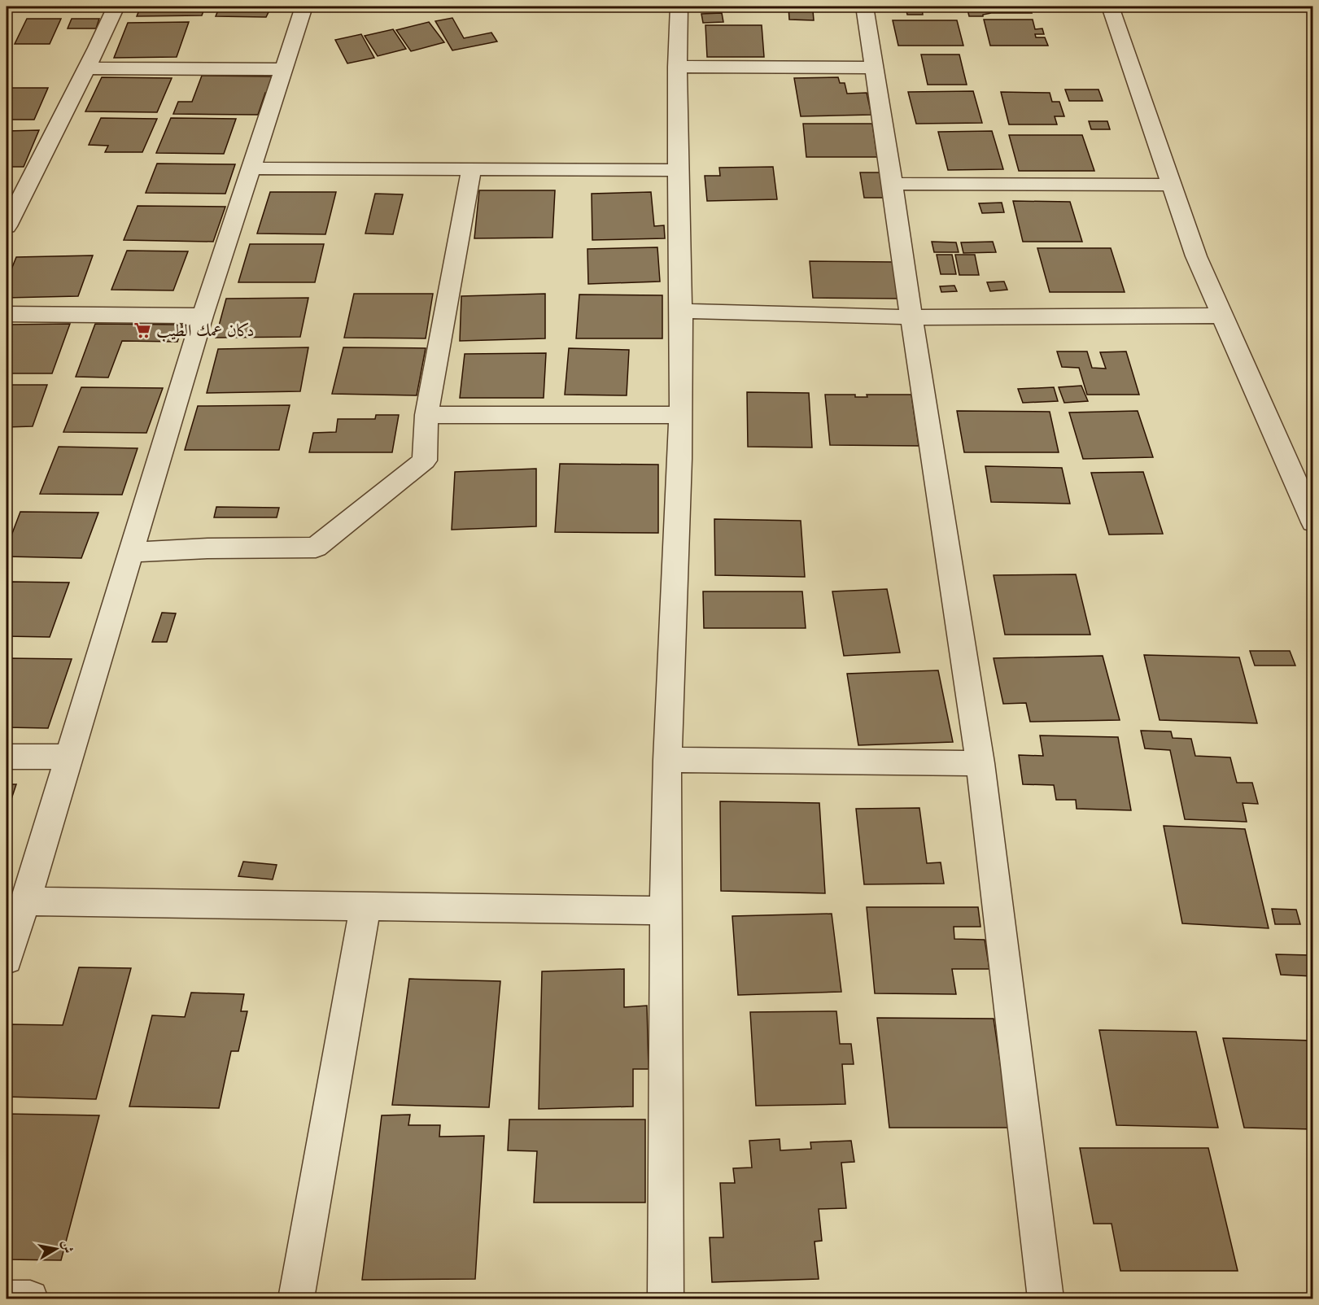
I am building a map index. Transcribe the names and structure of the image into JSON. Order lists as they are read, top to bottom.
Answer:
{
  "places": {
    "supermarket": ["دكان عمك الطيب"]
  },
  "north": "right"
}
